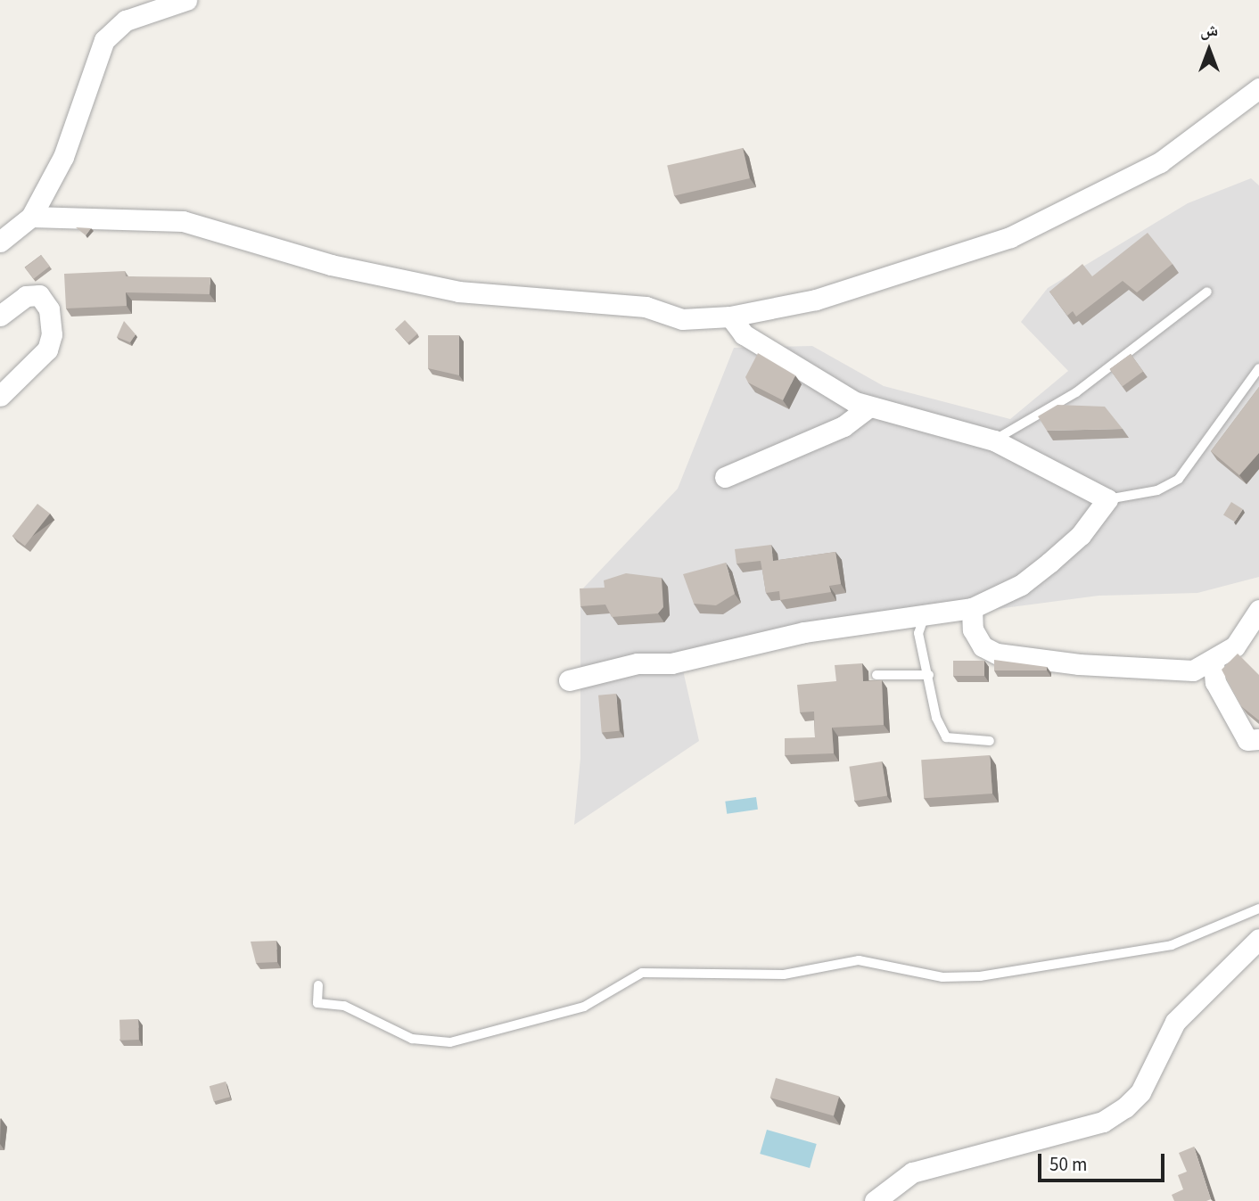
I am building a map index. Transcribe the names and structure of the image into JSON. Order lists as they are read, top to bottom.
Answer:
{
  "scale_bar": "50 m",
  "north": "top"
}
